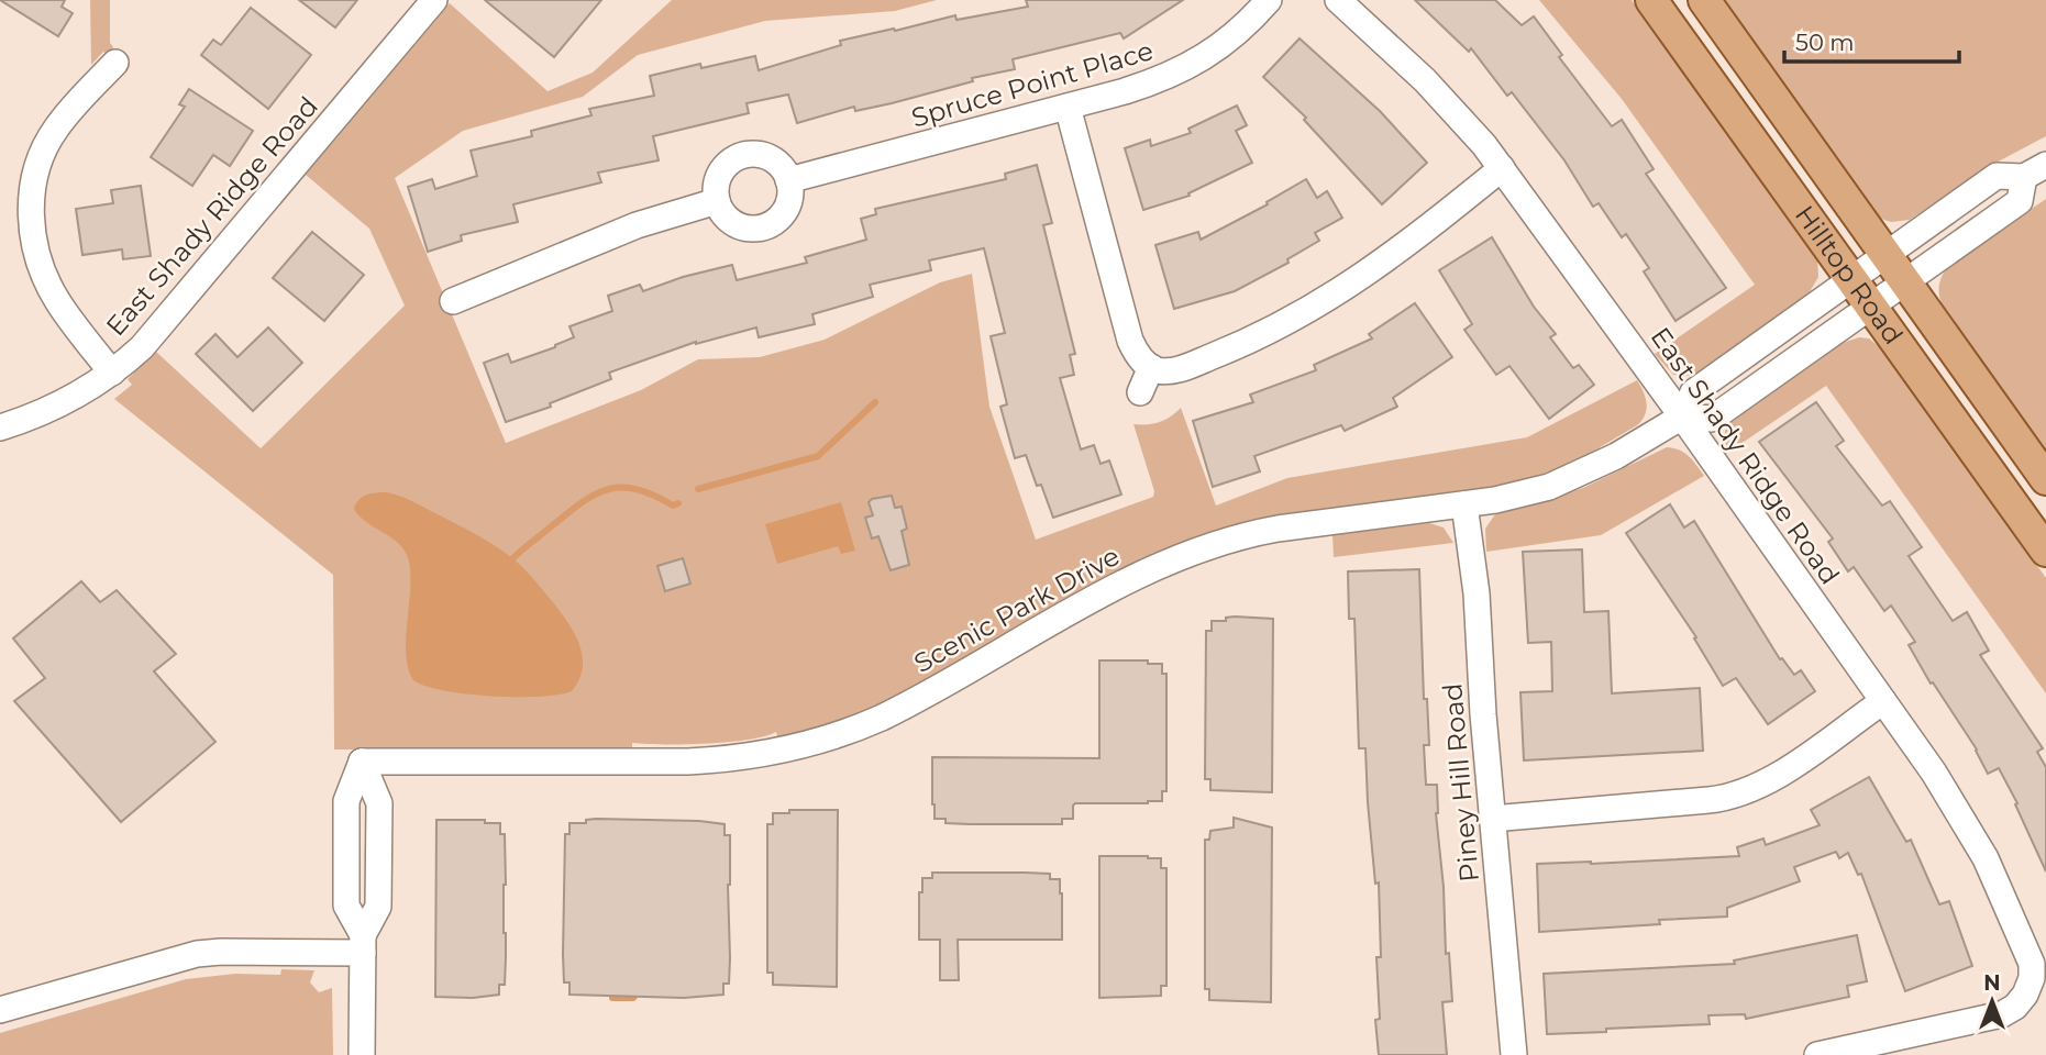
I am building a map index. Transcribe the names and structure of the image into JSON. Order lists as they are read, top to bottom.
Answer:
{
  "streets": {
    "main road": ["Hilltop Road"],
    "street": [
      "Spruce Point Place",
      "East Shady Ridge Road",
      "Scenic Park Drive",
      "Piney Hill Road"
    ]
  },
  "crossings": [
    ["East Shady Ridge Road", "Scenic Park Drive"],
    ["Hilltop Road", "Scenic Park Drive"],
    ["Scenic Park Drive", "Piney Hill Road"]
  ],
  "scale_bar": "50 m",
  "north": "top"
}
